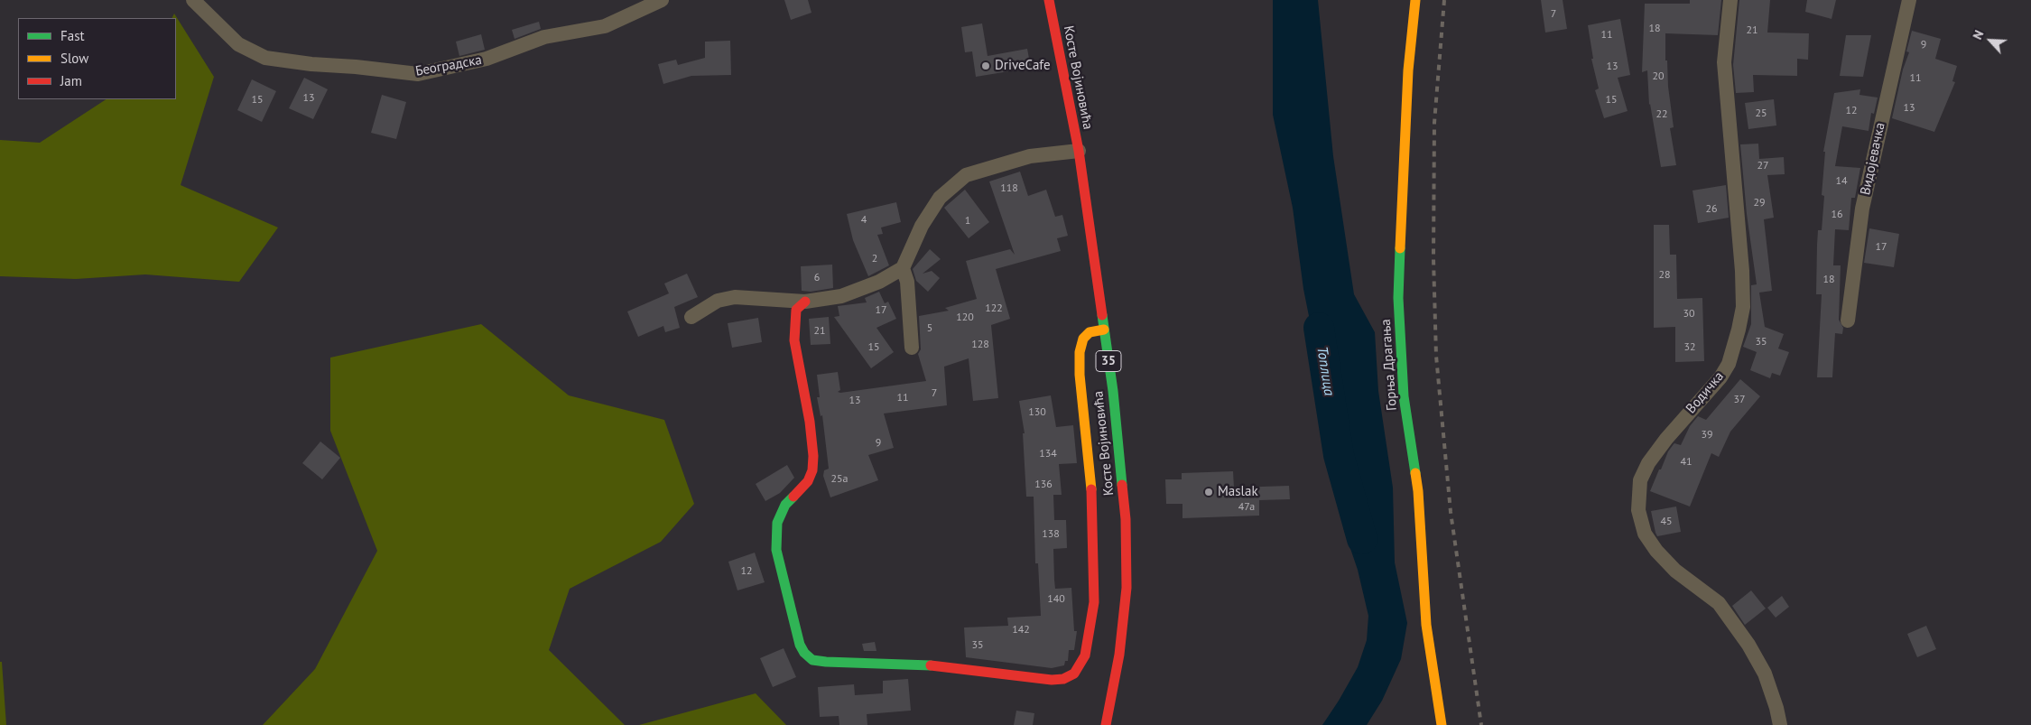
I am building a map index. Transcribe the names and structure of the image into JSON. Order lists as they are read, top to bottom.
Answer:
{
  "streets": {
    "street": [
      "Београдска",
      "Косте Војиновића",
      "Видојевачка",
      "35",
      "Горња Драгања",
      "Водичка"
    ]
  },
  "water": ["Топлица"],
  "places": ["DriveCafe", "Maslak"],
  "house_numbers": [
    "7",
    "18",
    "21",
    "11",
    "9",
    "13",
    "20",
    "11",
    "13",
    "15",
    "15",
    "13",
    "12",
    "25",
    "22",
    "27",
    "14",
    "118",
    "29",
    "26",
    "16",
    "4",
    "1",
    "17",
    "2",
    "28",
    "6",
    "18",
    "122",
    "17",
    "30",
    "120",
    "5",
    "21",
    "35",
    "128",
    "15",
    "32",
    "7",
    "11",
    "37",
    "13",
    "130",
    "39",
    "9",
    "134",
    "41",
    "25a",
    "136",
    "47a",
    "45",
    "138",
    "12",
    "140",
    "142",
    "35"
  ],
  "legend": ["Fast", "Slow", "Jam"],
  "north": "top left"
}
